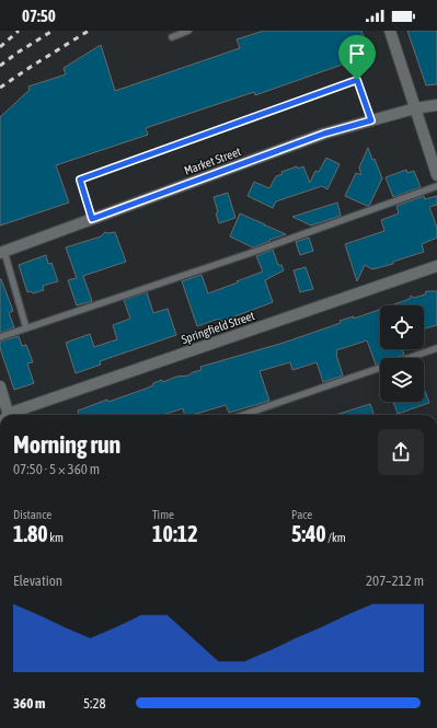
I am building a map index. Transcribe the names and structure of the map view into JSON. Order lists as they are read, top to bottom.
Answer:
{
  "streets": {
    "street": ["Market Street", "Springfield Street"]
  },
  "page": {
    "status": "07:50",
    "heading": ["Morning run", "07:50 · 5 × 360 m"],
    "stats": [
      ["Distance", "1.80 km"],
      ["Time", "10:12"],
      ["Pace", "5:40 /km"]
    ],
    "chart": ["Elevation", "207–212 m"],
    "list": [
      {
        "name": "360 m",
        "note": "5:28"
      }
    ]
  }
}
